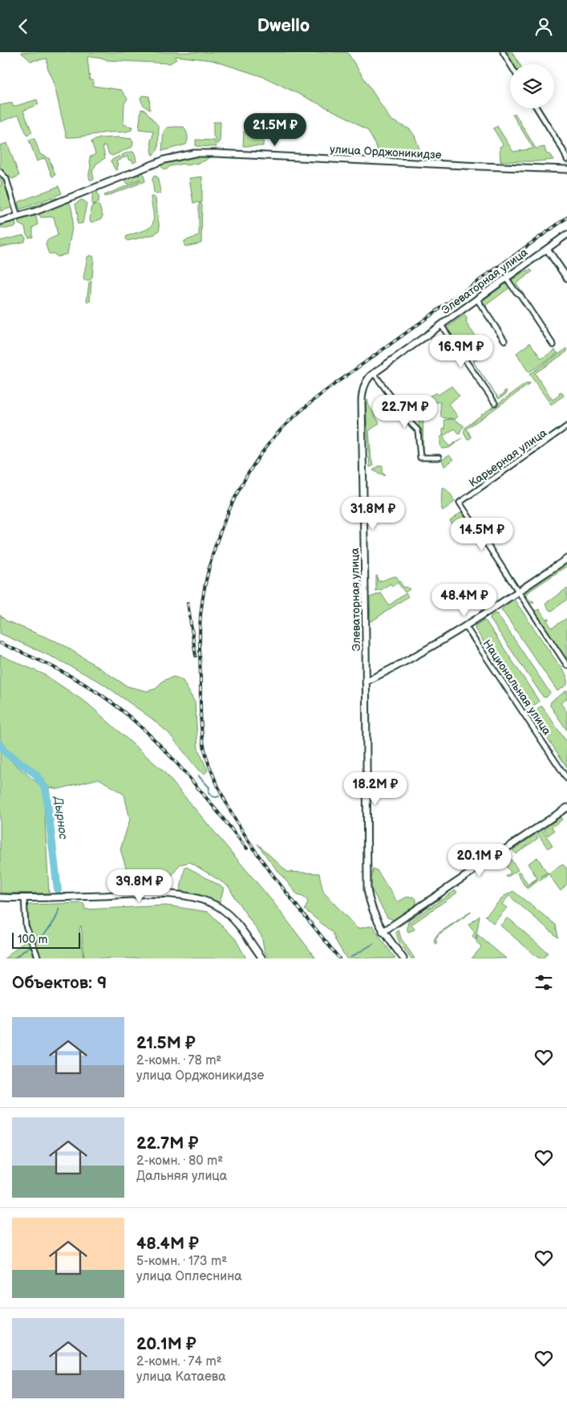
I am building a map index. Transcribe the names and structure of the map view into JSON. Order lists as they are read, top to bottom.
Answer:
{
  "streets": {
    "main road": ["улица Орджоникидзе", "Элеваторная улица"],
    "street": ["Карьерная улица", "Национальная улица"]
  },
  "water": ["Дырнос"],
  "scale_bar": "100 m",
  "page": {
    "header": "Dwello",
    "price": [
      "21.5M ₽",
      "16.9M ₽",
      "22.7M ₽",
      "31.8M ₽",
      "14.5M ₽",
      "48.4M ₽",
      "18.2M ₽",
      "20.1M ₽",
      "39.8M ₽"
    ],
    "scale": "100 m",
    "heading": "Объектов: 9",
    "list": [
      {
        "name": "21.5M ₽",
        "note": "2-комн. · 78 m² · улица Орджоникидзе"
      },
      {
        "name": "22.7M ₽",
        "note": "2-комн. · 80 m² · Дальняя улица"
      },
      {
        "name": "48.4M ₽",
        "note": "5-комн. · 173 m² · улица Оплеснина"
      },
      {
        "name": "20.1M ₽",
        "note": "2-комн. · 74 m² · улица Катаева"
      }
    ]
  }
}
